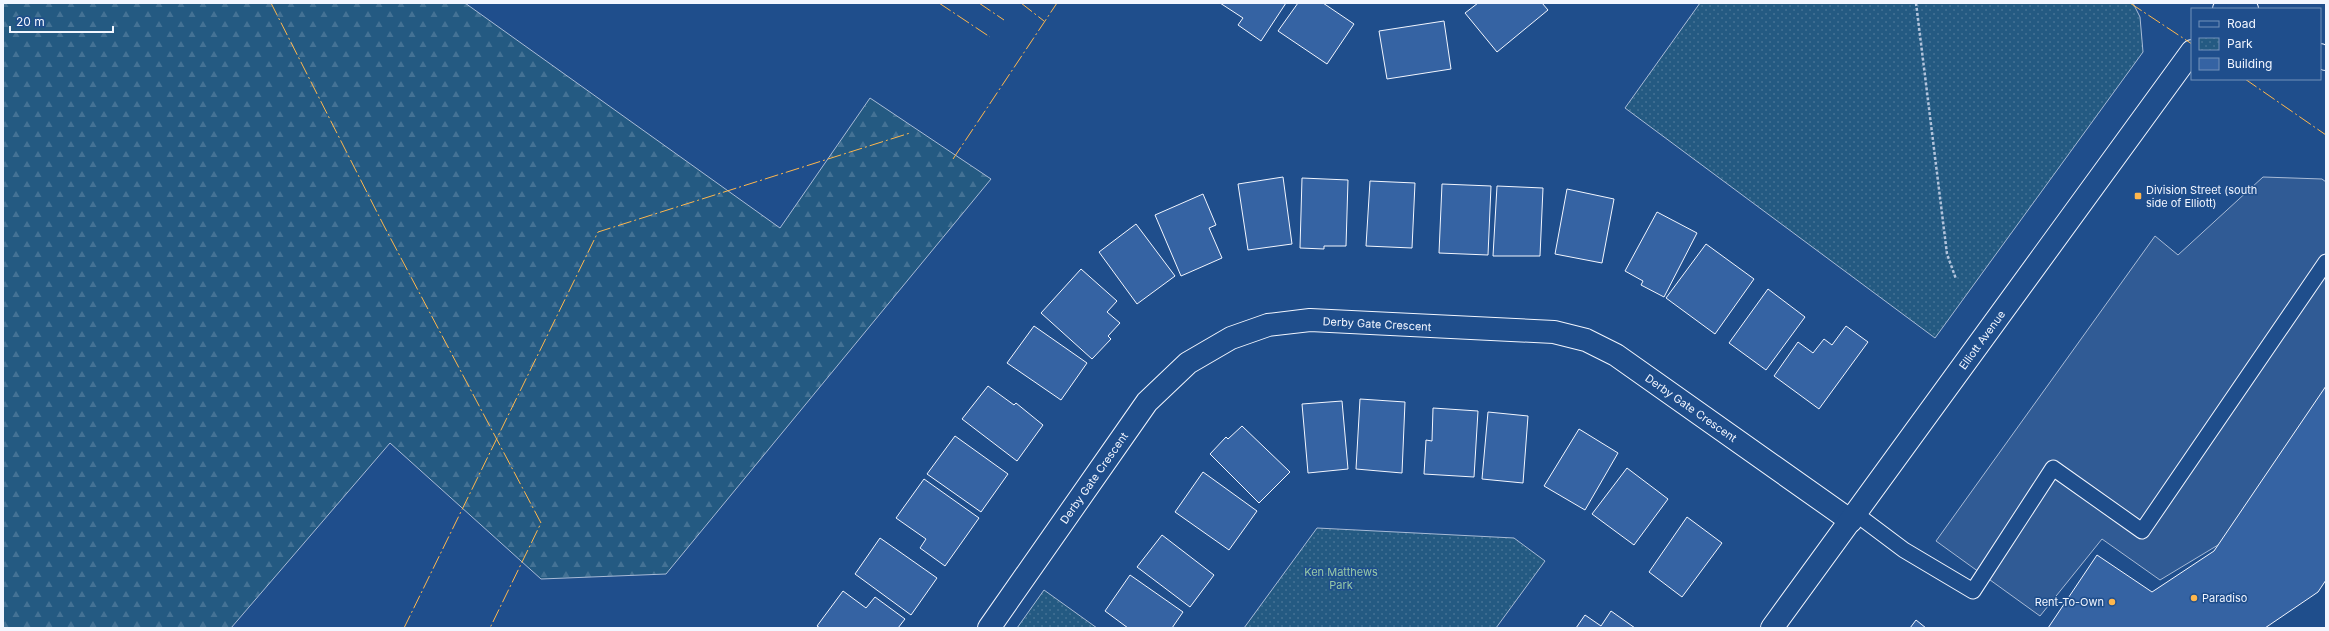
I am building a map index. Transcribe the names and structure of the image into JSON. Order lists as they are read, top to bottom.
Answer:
{
  "streets": {
    "street": ["Derby Gate Crescent", "Elliott Avenue"]
  },
  "crossings": [
    ["Derby Gate Crescent", "Elliott Avenue"]
  ],
  "parks": ["Ken Matthews Park"],
  "places": {
    "transit": ["Division Street (south side of Elliott)"],
    "other": ["Paradiso", "Rent-To-Own"]
  },
  "legend": ["Road", "Park", "Building"],
  "scale_bar": "20 m"
}
